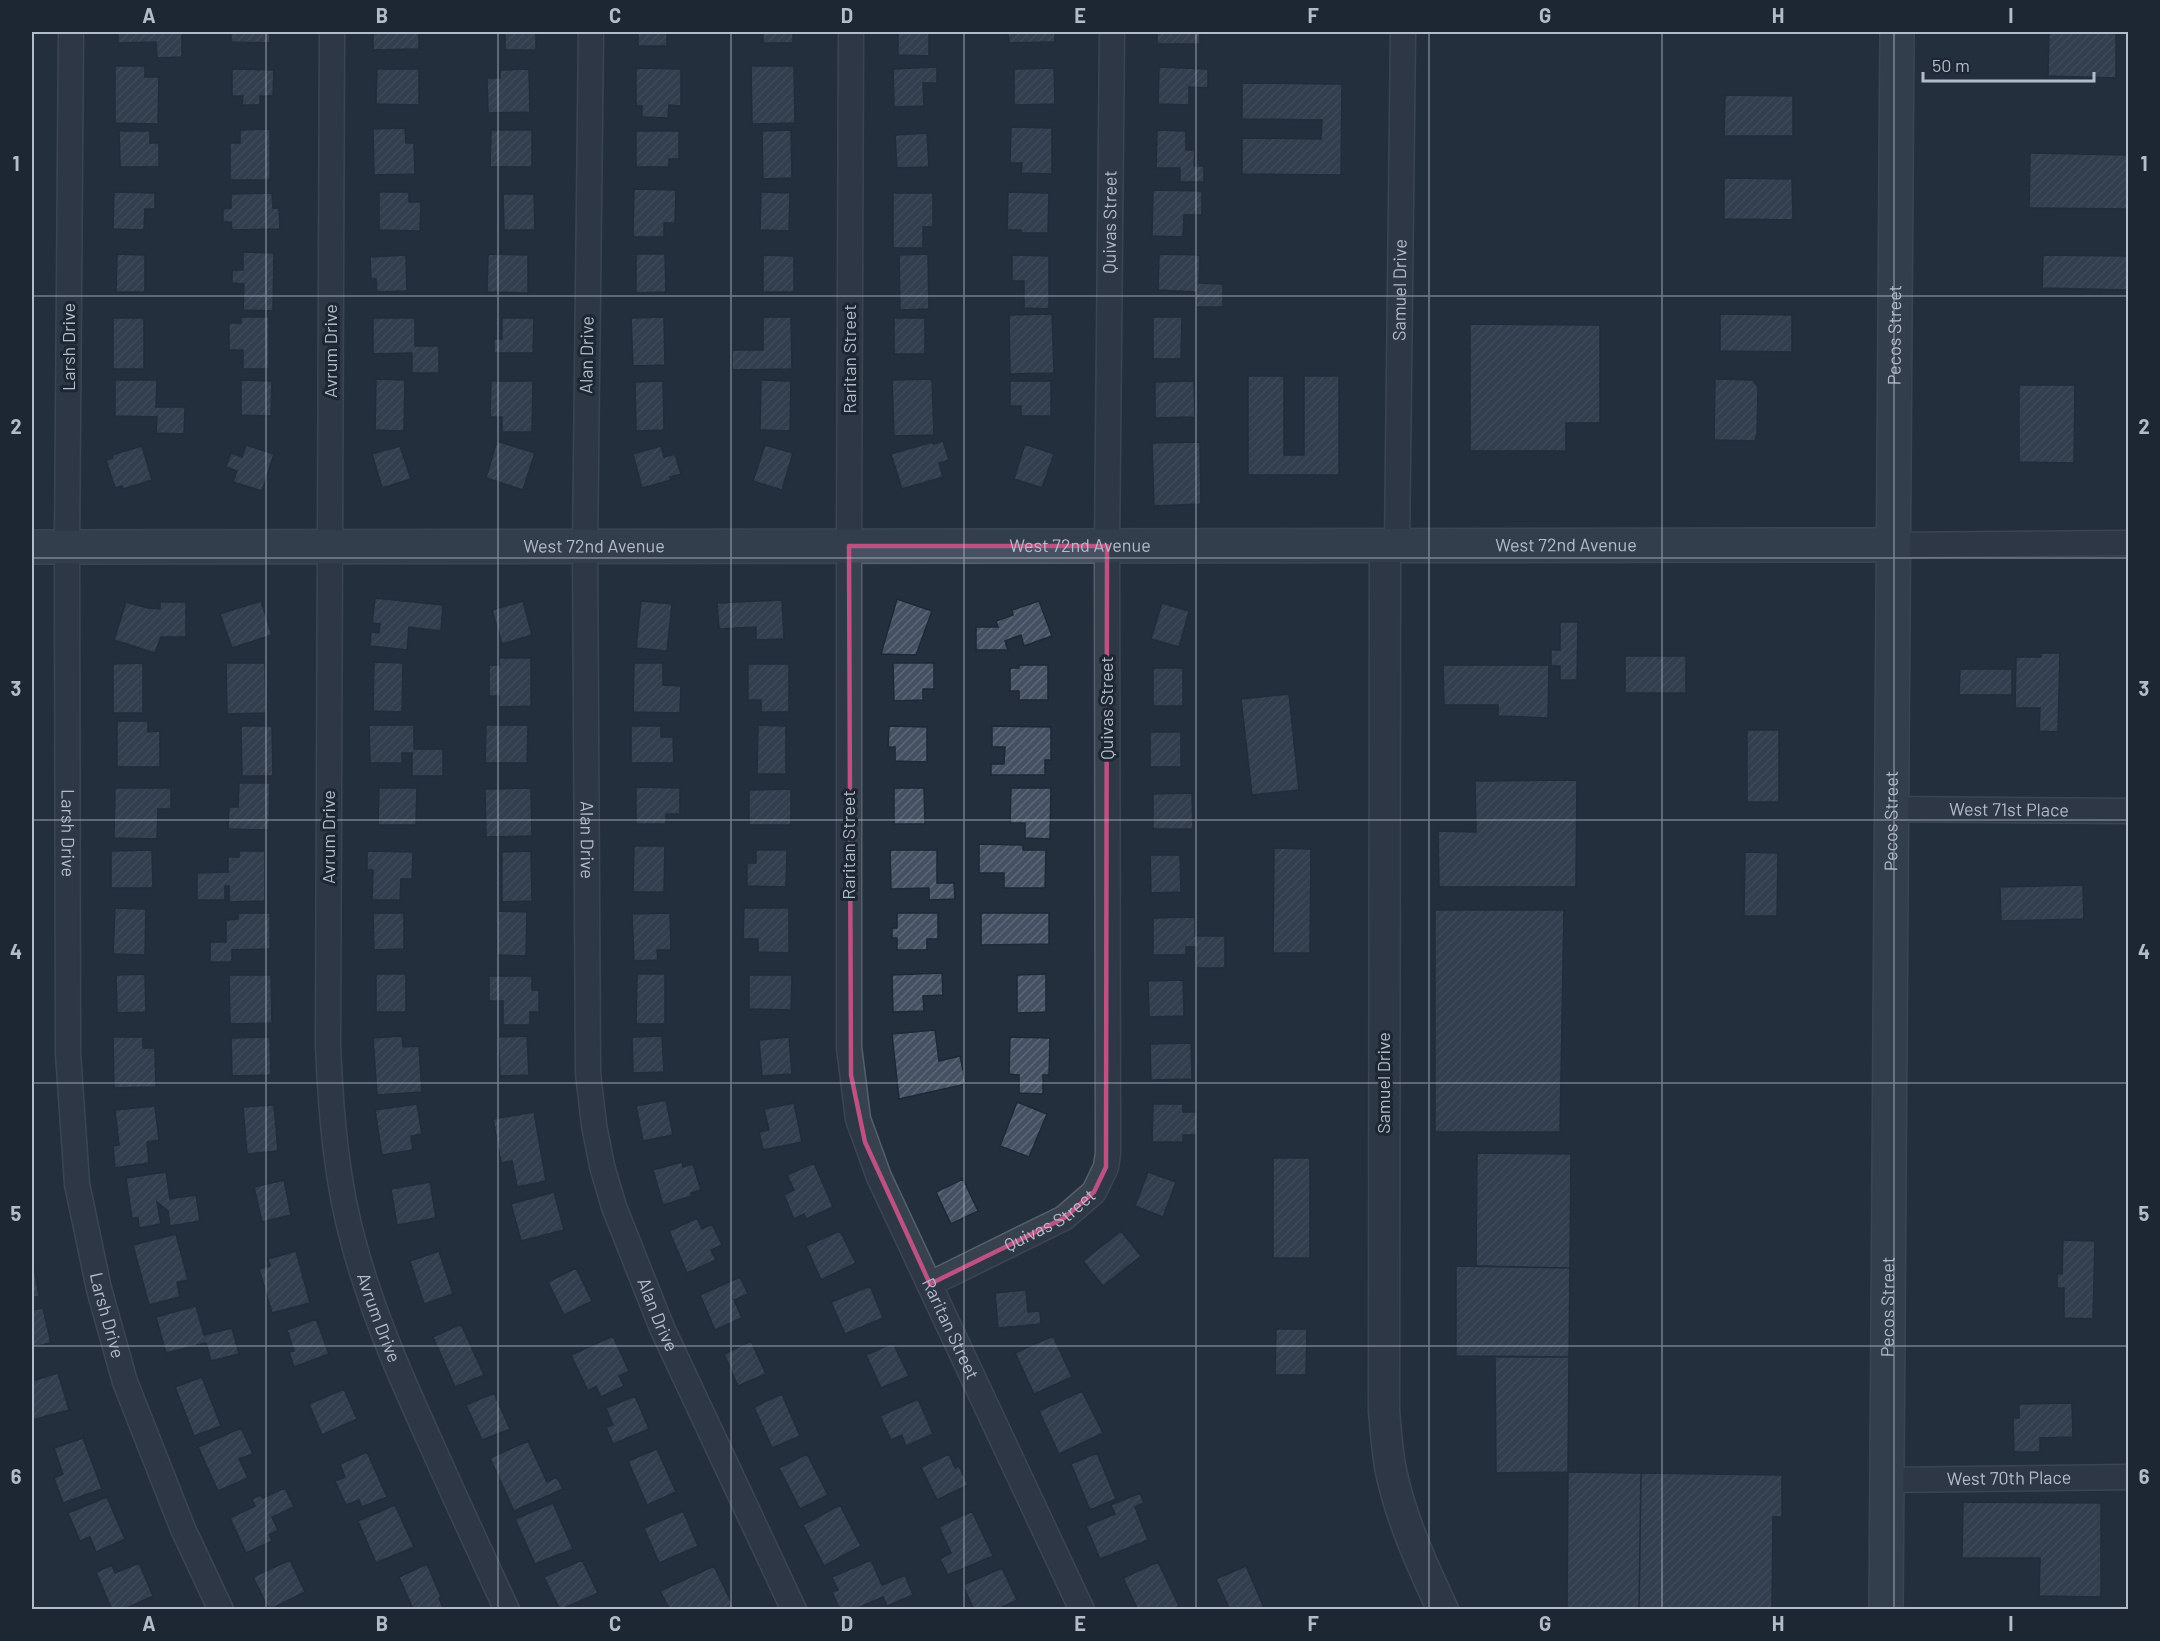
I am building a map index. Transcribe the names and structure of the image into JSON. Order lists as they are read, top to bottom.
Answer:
{
  "streets": {
    "main road": ["Pecos Street", "West 72nd Avenue"],
    "street": [
      "Quivas Street",
      "Samuel Drive",
      "Larsh Drive",
      "Avrum Drive",
      "Alan Drive",
      "Raritan Street",
      "West 71st Place",
      "West 70th Place"
    ]
  },
  "crossings": [
    ["Quivas Street", "Raritan Street"],
    ["Quivas Street", "West 72nd Avenue"],
    ["Samuel Drive", "West 72nd Avenue"],
    ["Pecos Street", "West 72nd Avenue"],
    ["Pecos Street", "West 71st Place"],
    ["Pecos Street", "West 70th Place"],
    ["Larsh Drive", "West 72nd Avenue"],
    ["Avrum Drive", "West 72nd Avenue"],
    ["Alan Drive", "West 72nd Avenue"],
    ["Raritan Street", "West 72nd Avenue"]
  ],
  "scale_bar": "50 m",
  "grid": {
    "columns": [
      "A",
      "B",
      "C",
      "D",
      "E",
      "F",
      "G",
      "H",
      "I"
    ],
    "rows": [
      "1",
      "2",
      "3",
      "4",
      "5",
      "6"
    ]
  }
}
